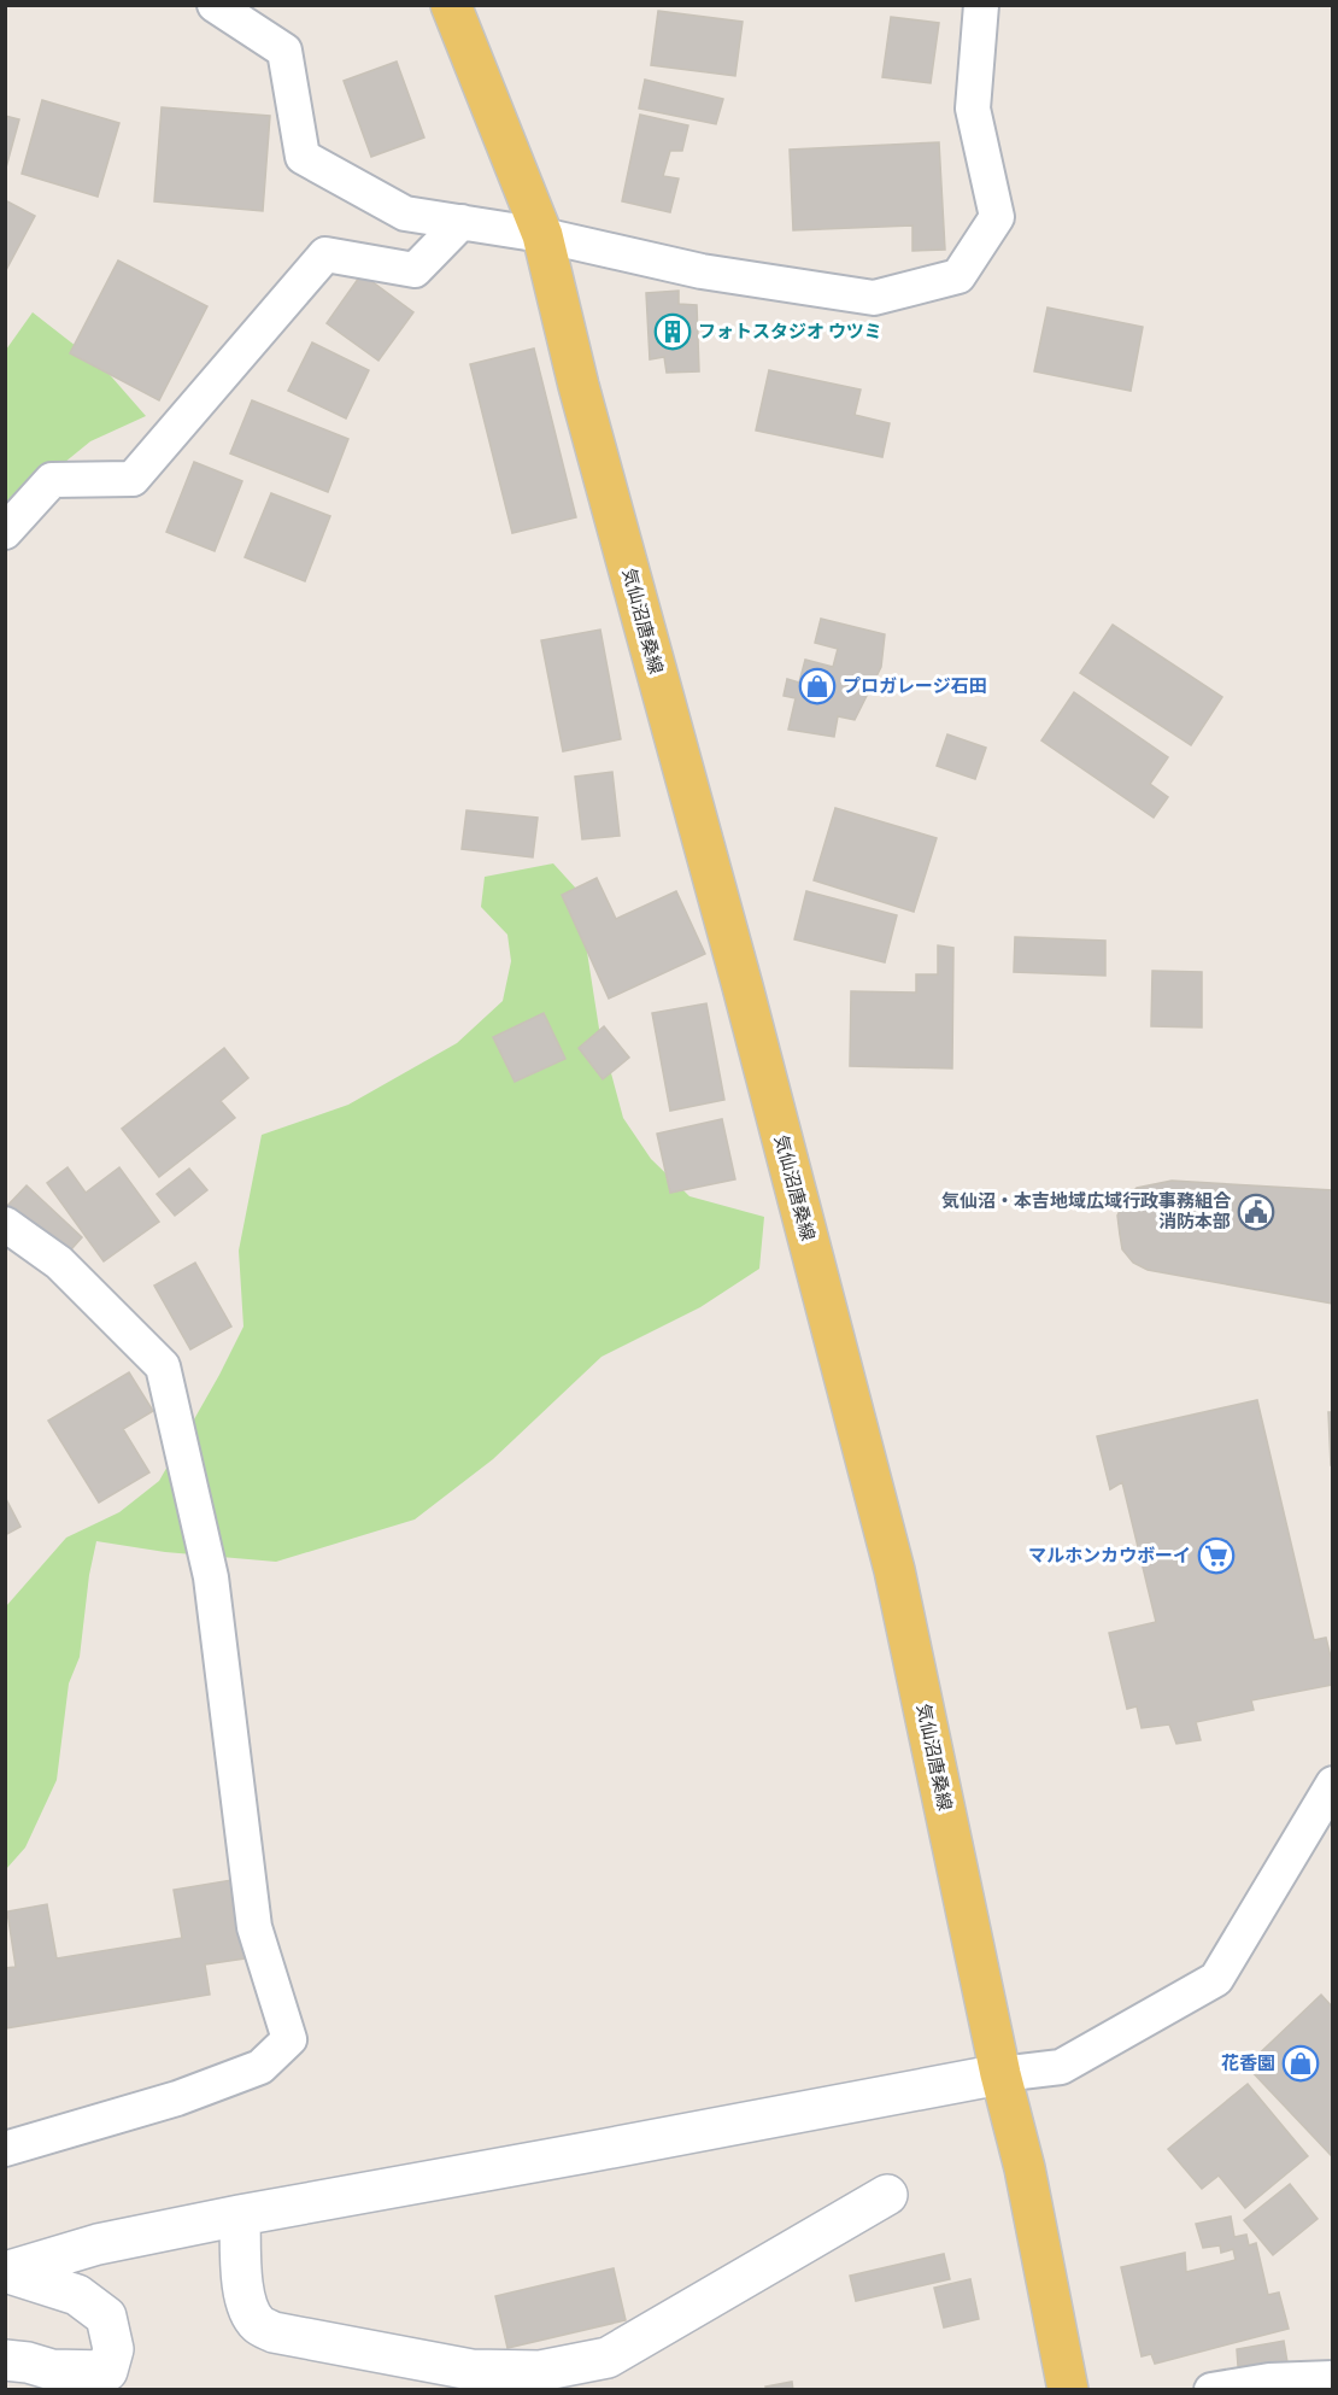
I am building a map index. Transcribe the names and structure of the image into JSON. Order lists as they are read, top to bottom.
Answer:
{
  "streets": {
    "main road": ["気仙沼唐桑線"]
  },
  "places": {
    "building": ["フォトスタジオ ウツミ"],
    "shop": ["プロガレージ石田", "花香園"],
    "public building": ["気仙沼・本吉地域広域行政事務組合 消防本部"],
    "supermarket": ["マルホンカウボーイ"]
  }
}
